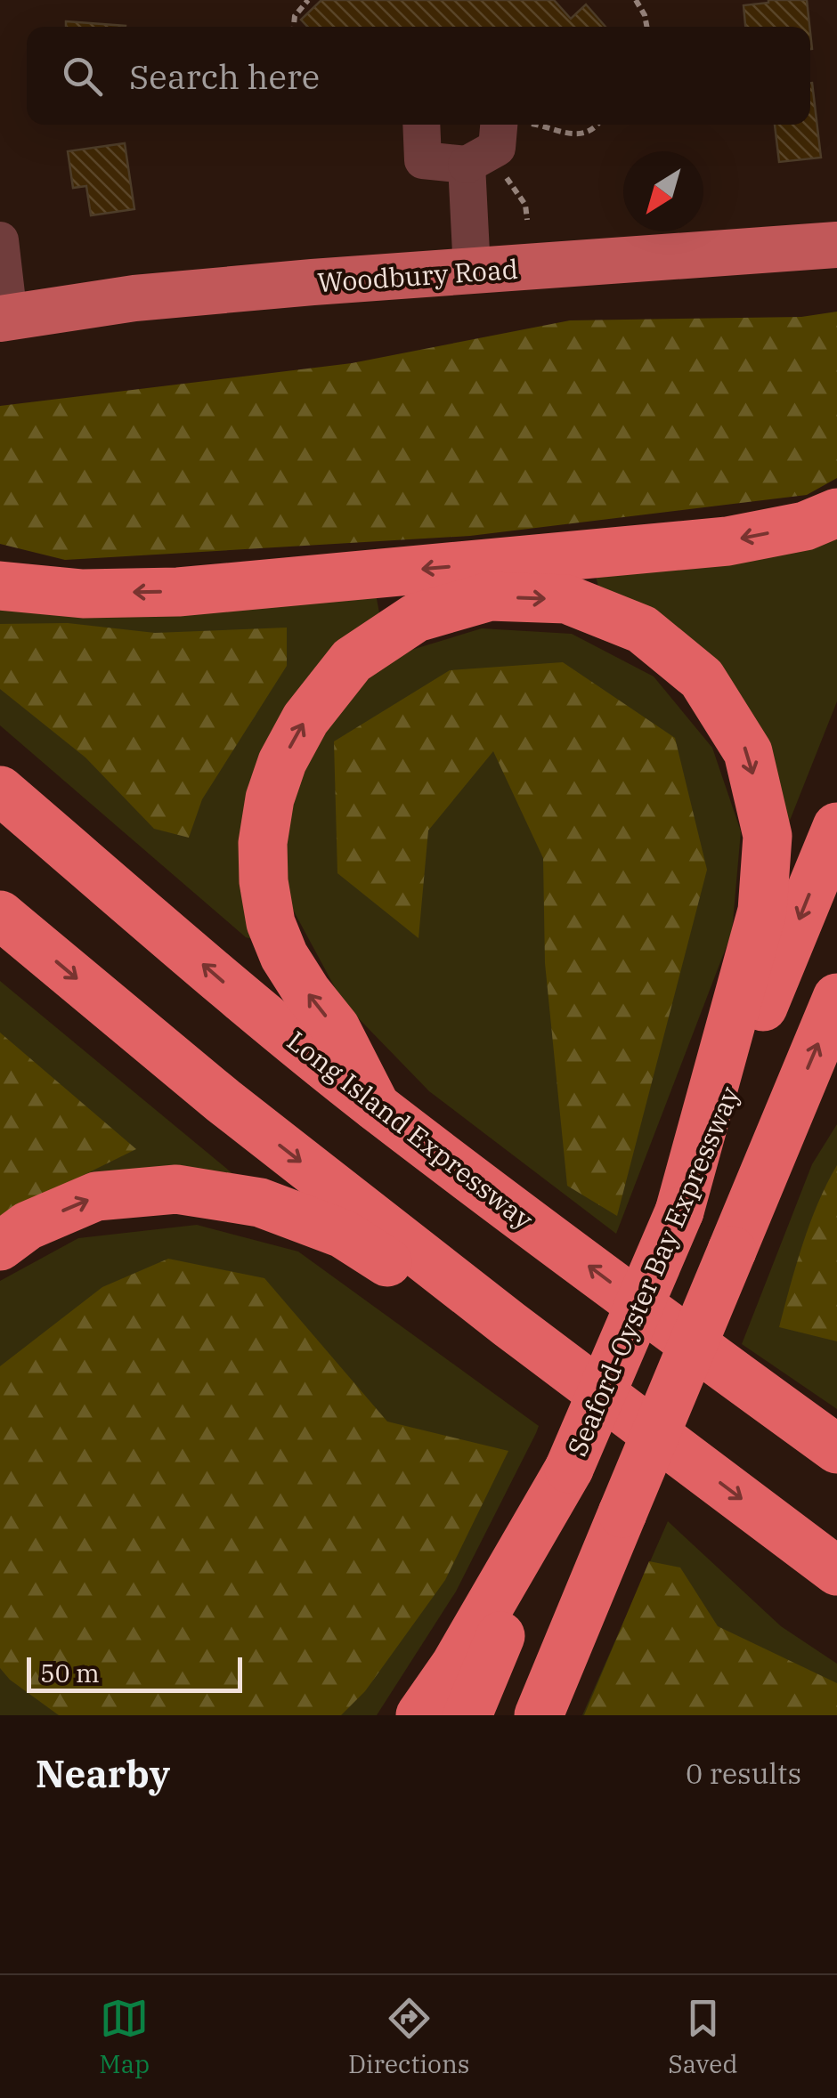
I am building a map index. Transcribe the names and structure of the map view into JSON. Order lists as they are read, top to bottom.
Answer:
{
  "streets": {
    "highway": ["Long Island Expressway", "Seaford-Oyster Bay Expressway"],
    "main road": ["Woodbury Road"]
  },
  "scale_bar": "50 m",
  "north": "bottom left",
  "page": {
    "search": "Search here",
    "scale": "50 m",
    "heading": ["Nearby", "0 results"],
    "nav": ["Map", "Directions", "Saved"]
  }
}
